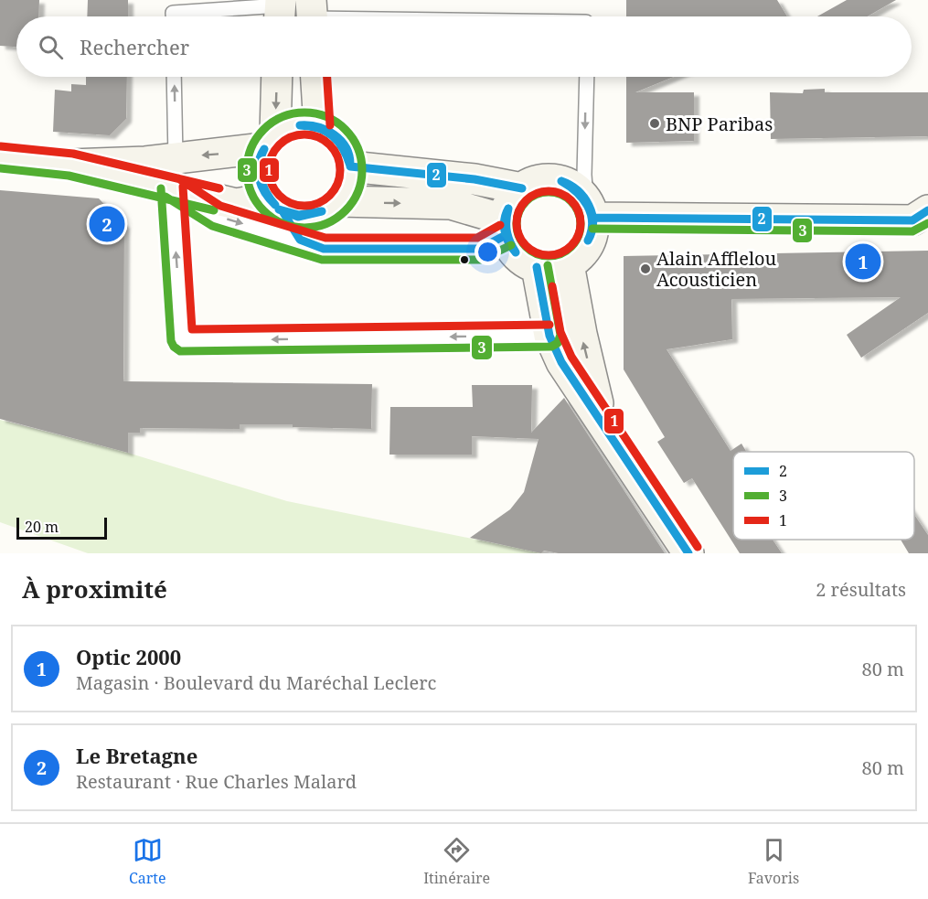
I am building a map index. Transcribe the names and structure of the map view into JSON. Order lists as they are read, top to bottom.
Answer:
{
  "places": ["BNP Paribas", "Alain Afflelou Acousticien"],
  "lines": ["transit line 1", "transit line 3", "transit line 2"],
  "legend": ["2", "3", "1"],
  "scale_bar": "20 m",
  "page": {
    "search": "Rechercher",
    "pins": ["2", "1"],
    "scale": "20 m",
    "heading": ["À proximité", "2 résultats"],
    "list": [
      {
        "mark": "1",
        "name": "Optic 2000",
        "note": "Magasin · Boulevard du Maréchal Leclerc",
        "value": "80 m"
      },
      {
        "mark": "2",
        "name": "Le Bretagne",
        "note": "Restaurant · Rue Charles Malard",
        "value": "80 m"
      }
    ],
    "nav": ["Carte", "Itinéraire", "Favoris"]
  }
}
